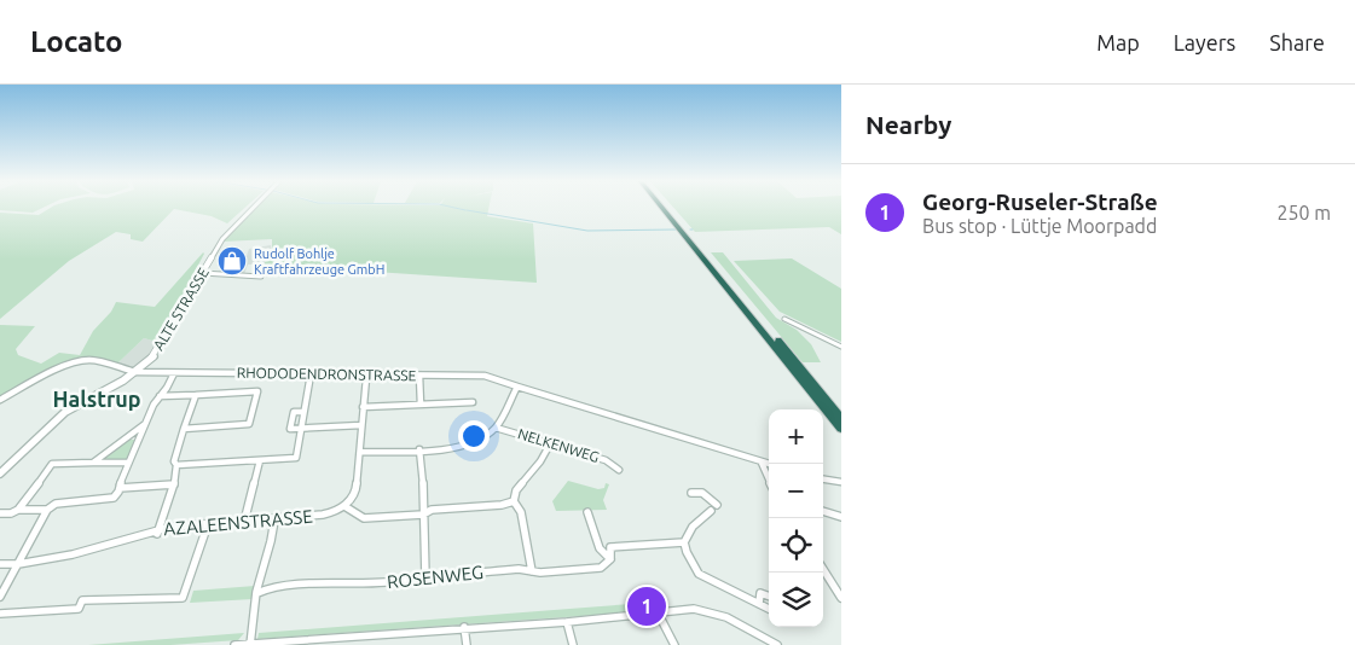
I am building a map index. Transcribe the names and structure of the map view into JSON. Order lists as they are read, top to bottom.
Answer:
{
  "streets": {
    "street": [
      "ALTE STRASSE",
      "RHODODENDRONSTRASSE",
      "NELKENWEG",
      "AZALEENSTRASSE",
      "ROSENWEG"
    ]
  },
  "crossings": [
    ["ALTE STRASSE", "RHODODENDRONSTRASSE"]
  ],
  "districts": ["Halstrup"],
  "places": {
    "shop": ["Rudolf Bohlje Kraftfahrzeuge GmbH"]
  },
  "page": {
    "header": "Locato",
    "nav": ["Map", "Layers", "Share"],
    "heading": "Nearby",
    "list": [
      {
        "mark": "1",
        "name": "Georg-Ruseler-Straße",
        "note": "Bus stop · Lüttje Moorpadd",
        "value": "250 m"
      }
    ],
    "map_buttons": ["+", "−"],
    "pins": "1"
  }
}
